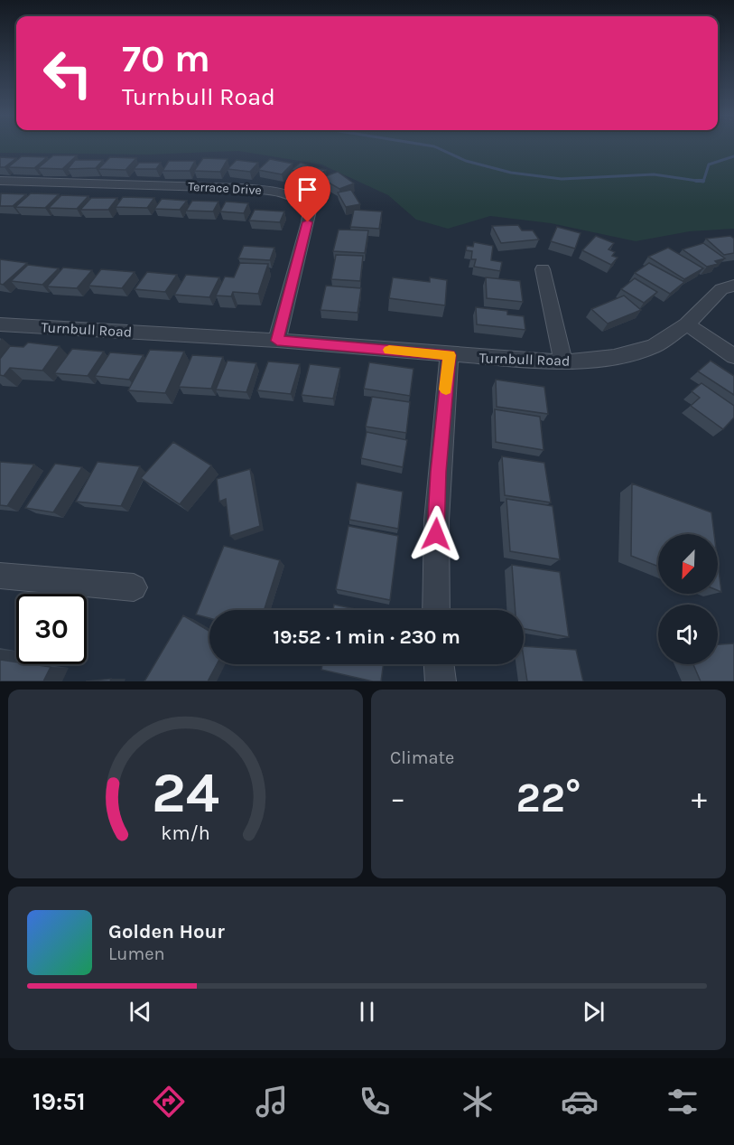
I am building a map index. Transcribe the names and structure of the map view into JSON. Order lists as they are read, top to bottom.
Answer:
{
  "streets": {
    "street": ["Terrace Drive", "Turnbull Road"]
  },
  "crossings": [
    ["Terrace Drive", "Turnbull Road"]
  ],
  "north": "bottom left",
  "page": {
    "turn": ["70 m", "Turnbull Road"],
    "limit": "30",
    "trip": "19:52 · 1 min · 230 m",
    "tile": "Climate",
    "heat": ["−", "22°", "+"],
    "song": ["Golden Hour", "Lumen"],
    "tabs": "19:51",
    "gauge": ["24", "km/h"]
  }
}
